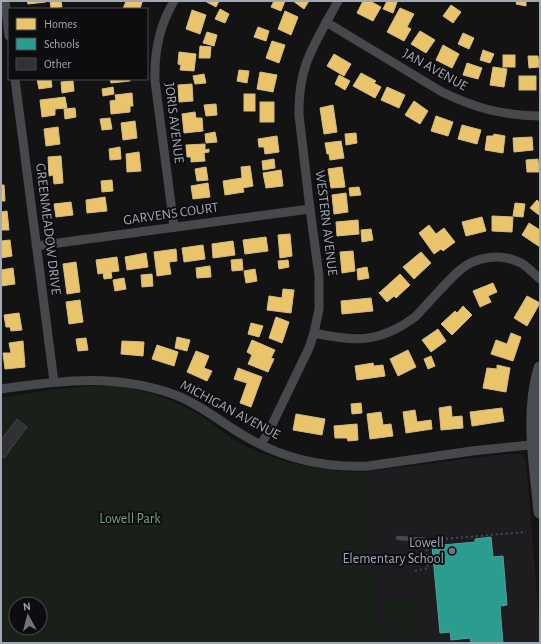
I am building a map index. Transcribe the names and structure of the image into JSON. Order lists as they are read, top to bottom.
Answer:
{
  "streets": {
    "street": [
      "JAN AVENUE",
      "JORIS AVENUE",
      "GARVENS COURT",
      "WESTERN AVENUE",
      "GREENMEADOW DRIVE",
      "MICHIGAN AVENUE"
    ]
  },
  "crossings": [
    ["JAN AVENUE", "WESTERN AVENUE"],
    ["JORIS AVENUE", "GARVENS COURT"],
    ["GARVENS COURT", "WESTERN AVENUE"],
    ["GARVENS COURT", "GREENMEADOW DRIVE"],
    ["WESTERN AVENUE", "MICHIGAN AVENUE"],
    ["GREENMEADOW DRIVE", "MICHIGAN AVENUE"]
  ],
  "parks": ["Lowell Park"],
  "places": ["Lowell Elementary School"],
  "legend": ["Homes", "Schools", "Other"],
  "north": "top"
}
